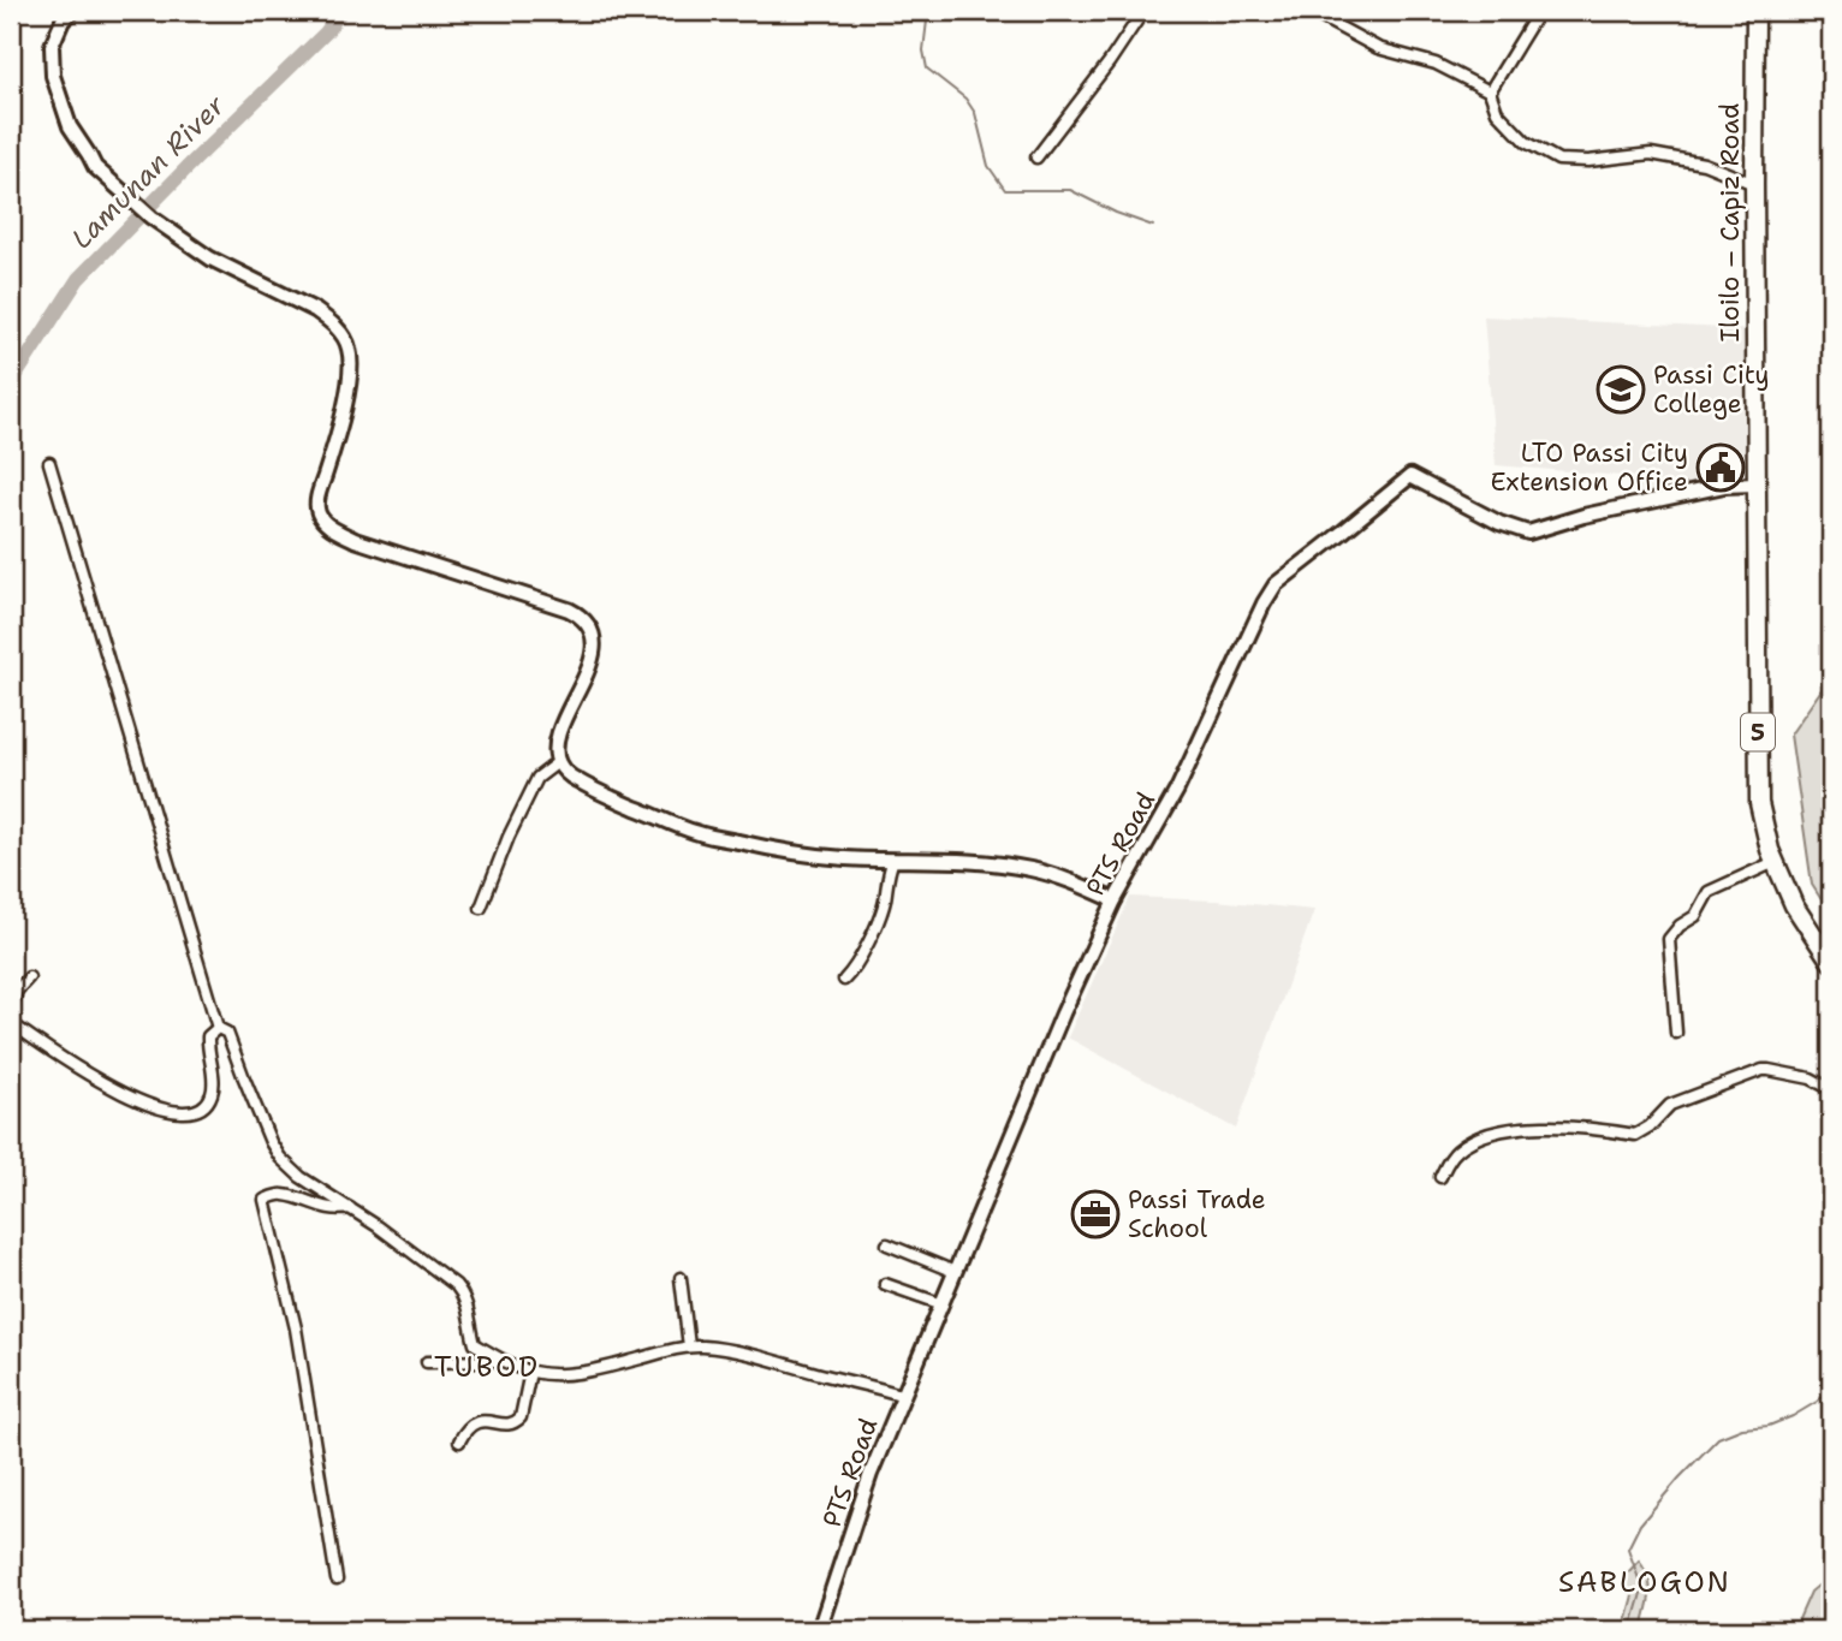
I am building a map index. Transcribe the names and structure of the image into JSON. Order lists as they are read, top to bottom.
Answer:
{
  "streets": {
    "highway": ["Iloilo – Capiz Road", "5"],
    "main road": ["PTS Road"]
  },
  "crossings": [
    ["Iloilo – Capiz Road", "5"],
    ["Iloilo – Capiz Road", "PTS Road"],
    ["5", "PTS Road"]
  ],
  "districts": ["TUBOD", "SABLOGON"],
  "water": ["Lamunan River"],
  "places": {
    "school or university": ["Passi City College"],
    "public building": ["LTO Passi City Extension Office"],
    "office": ["Passi Trade School"]
  }
}
